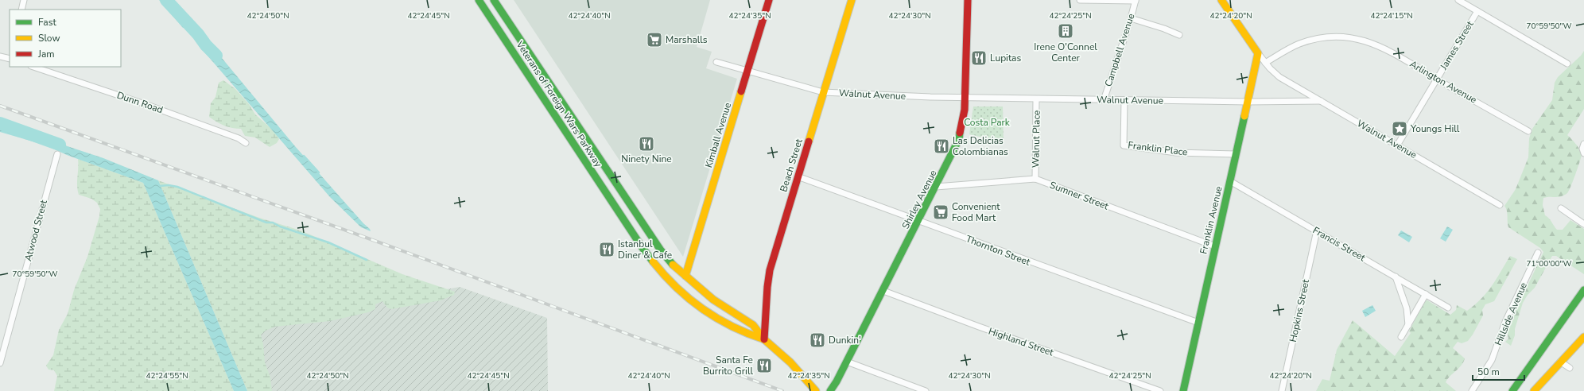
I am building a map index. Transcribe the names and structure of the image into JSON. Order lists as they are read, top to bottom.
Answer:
{
  "streets": {
    "main road": [
      "Veterans of Foreign Wars Parkway",
      "Kimball Avenue",
      "Beach Street",
      "Shirley Avenue",
      "Franklin Avenue"
    ],
    "street": [
      "James Street",
      "Campbell Avenue",
      "Arlington Avenue",
      "Walnut Avenue",
      "Dunn Road",
      "Walnut Place",
      "Franklin Place",
      "Sumner Street",
      "Atwood Street",
      "Francis Street",
      "Thornton Street",
      "Hopkins Street",
      "Hillside Avenue",
      "Highland Street"
    ]
  },
  "crossings": [
    ["James Street", "Arlington Avenue"],
    ["James Street", "Walnut Avenue"],
    ["Campbell Avenue", "Walnut Avenue"],
    ["Walnut Avenue", "Kimball Avenue"],
    ["Walnut Avenue", "Walnut Place"],
    ["Walnut Avenue", "Franklin Place"],
    ["Walnut Avenue", "Beach Street"],
    ["Walnut Avenue", "Shirley Avenue"],
    ["Walnut Avenue", "Franklin Avenue"],
    ["Veterans of Foreign Wars Parkway", "Kimball Avenue"],
    ["Veterans of Foreign Wars Parkway", "Beach Street"],
    ["Walnut Place", "Sumner Street"],
    ["Franklin Place", "Franklin Avenue"],
    ["Beach Street", "Thornton Street"],
    ["Sumner Street", "Shirley Avenue"],
    ["Sumner Street", "Franklin Avenue"],
    ["Shirley Avenue", "Thornton Street"],
    ["Shirley Avenue", "Highland Street"],
    ["Franklin Avenue", "Francis Street"],
    ["Franklin Avenue", "Thornton Street"],
    ["Francis Street", "Hopkins Street"]
  ],
  "parks": ["Costa Park"],
  "places": {
    "building": ["Irene O'Connel Center"],
    "supermarket": ["Marshalls", "Convenient Food Mart"],
    "restaurant": [
      "Lupitas",
      "Ninety Nine",
      "Las Delicias Colombianas",
      "Istanbul Diner & Cafe",
      "Dunkin'",
      "Santa Fe Burrito Grill"
    ],
    "place": ["Youngs Hill"]
  },
  "legend": ["Fast", "Slow", "Jam"],
  "scale_bar": "50 m",
  "coordinates": [
    "42°24'50\"N",
    "42°24'45\"N",
    "42°24'40\"N",
    "42°24'35\"N",
    "42°24'30\"N",
    "42°24'25\"N",
    "42°24'20\"N",
    "42°24'15\"N",
    "70°59'50\"W",
    "71°00'00\"W",
    "42°24'55\"N"
  ]
}
